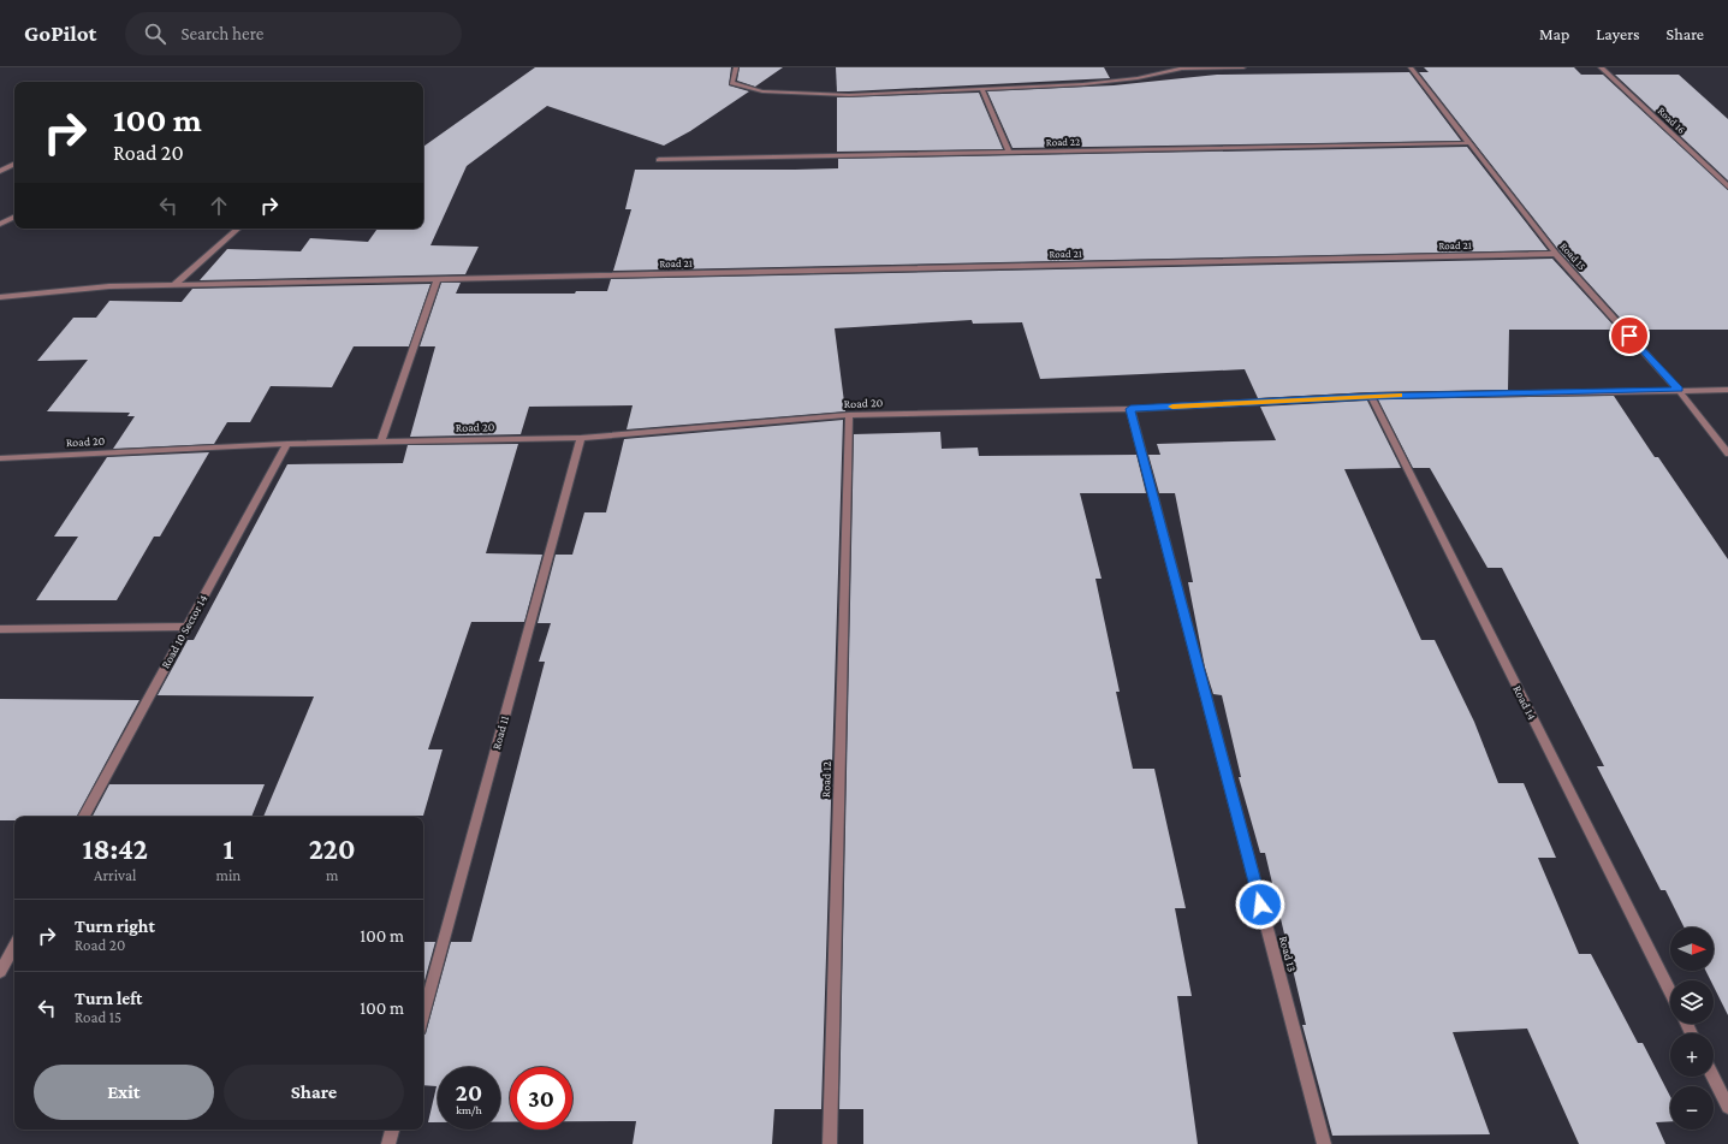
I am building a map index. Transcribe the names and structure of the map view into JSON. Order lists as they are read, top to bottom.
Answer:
{
  "streets": {
    "street": [
      "Road 16",
      "Road 22",
      "Road 21",
      "Road 15",
      "Road 20",
      "Road 10 Sector 14",
      "Road 14",
      "Road 11",
      "Road 12",
      "Road 13"
    ]
  },
  "crossings": [
    ["Road 22", "Road 15"],
    ["Road 21", "Road 15"],
    ["Road 15", "Road 20"],
    ["Road 20", "Road 10 Sector 14"],
    ["Road 20", "Road 14"],
    ["Road 20", "Road 11"],
    ["Road 20", "Road 12"],
    ["Road 20", "Road 13"]
  ],
  "north": "right",
  "page": {
    "header": "GoPilot",
    "search": "Search here",
    "nav": ["Map", "Layers", "Share"],
    "turn": ["100 m", "Road 20"],
    "eta": [
      "18:42",
      "Arrival",
      "1",
      "min",
      "220",
      "m"
    ],
    "list": [
      {
        "name": "Turn right",
        "note": "Road 20",
        "value": "100 m"
      },
      {
        "name": "Turn left",
        "note": "Road 15",
        "value": "100 m"
      }
    ],
    "map_buttons": ["+", "−"],
    "buttons": ["Exit", "Share"],
    "speed": "20 km/h",
    "limit": "30"
  }
}
